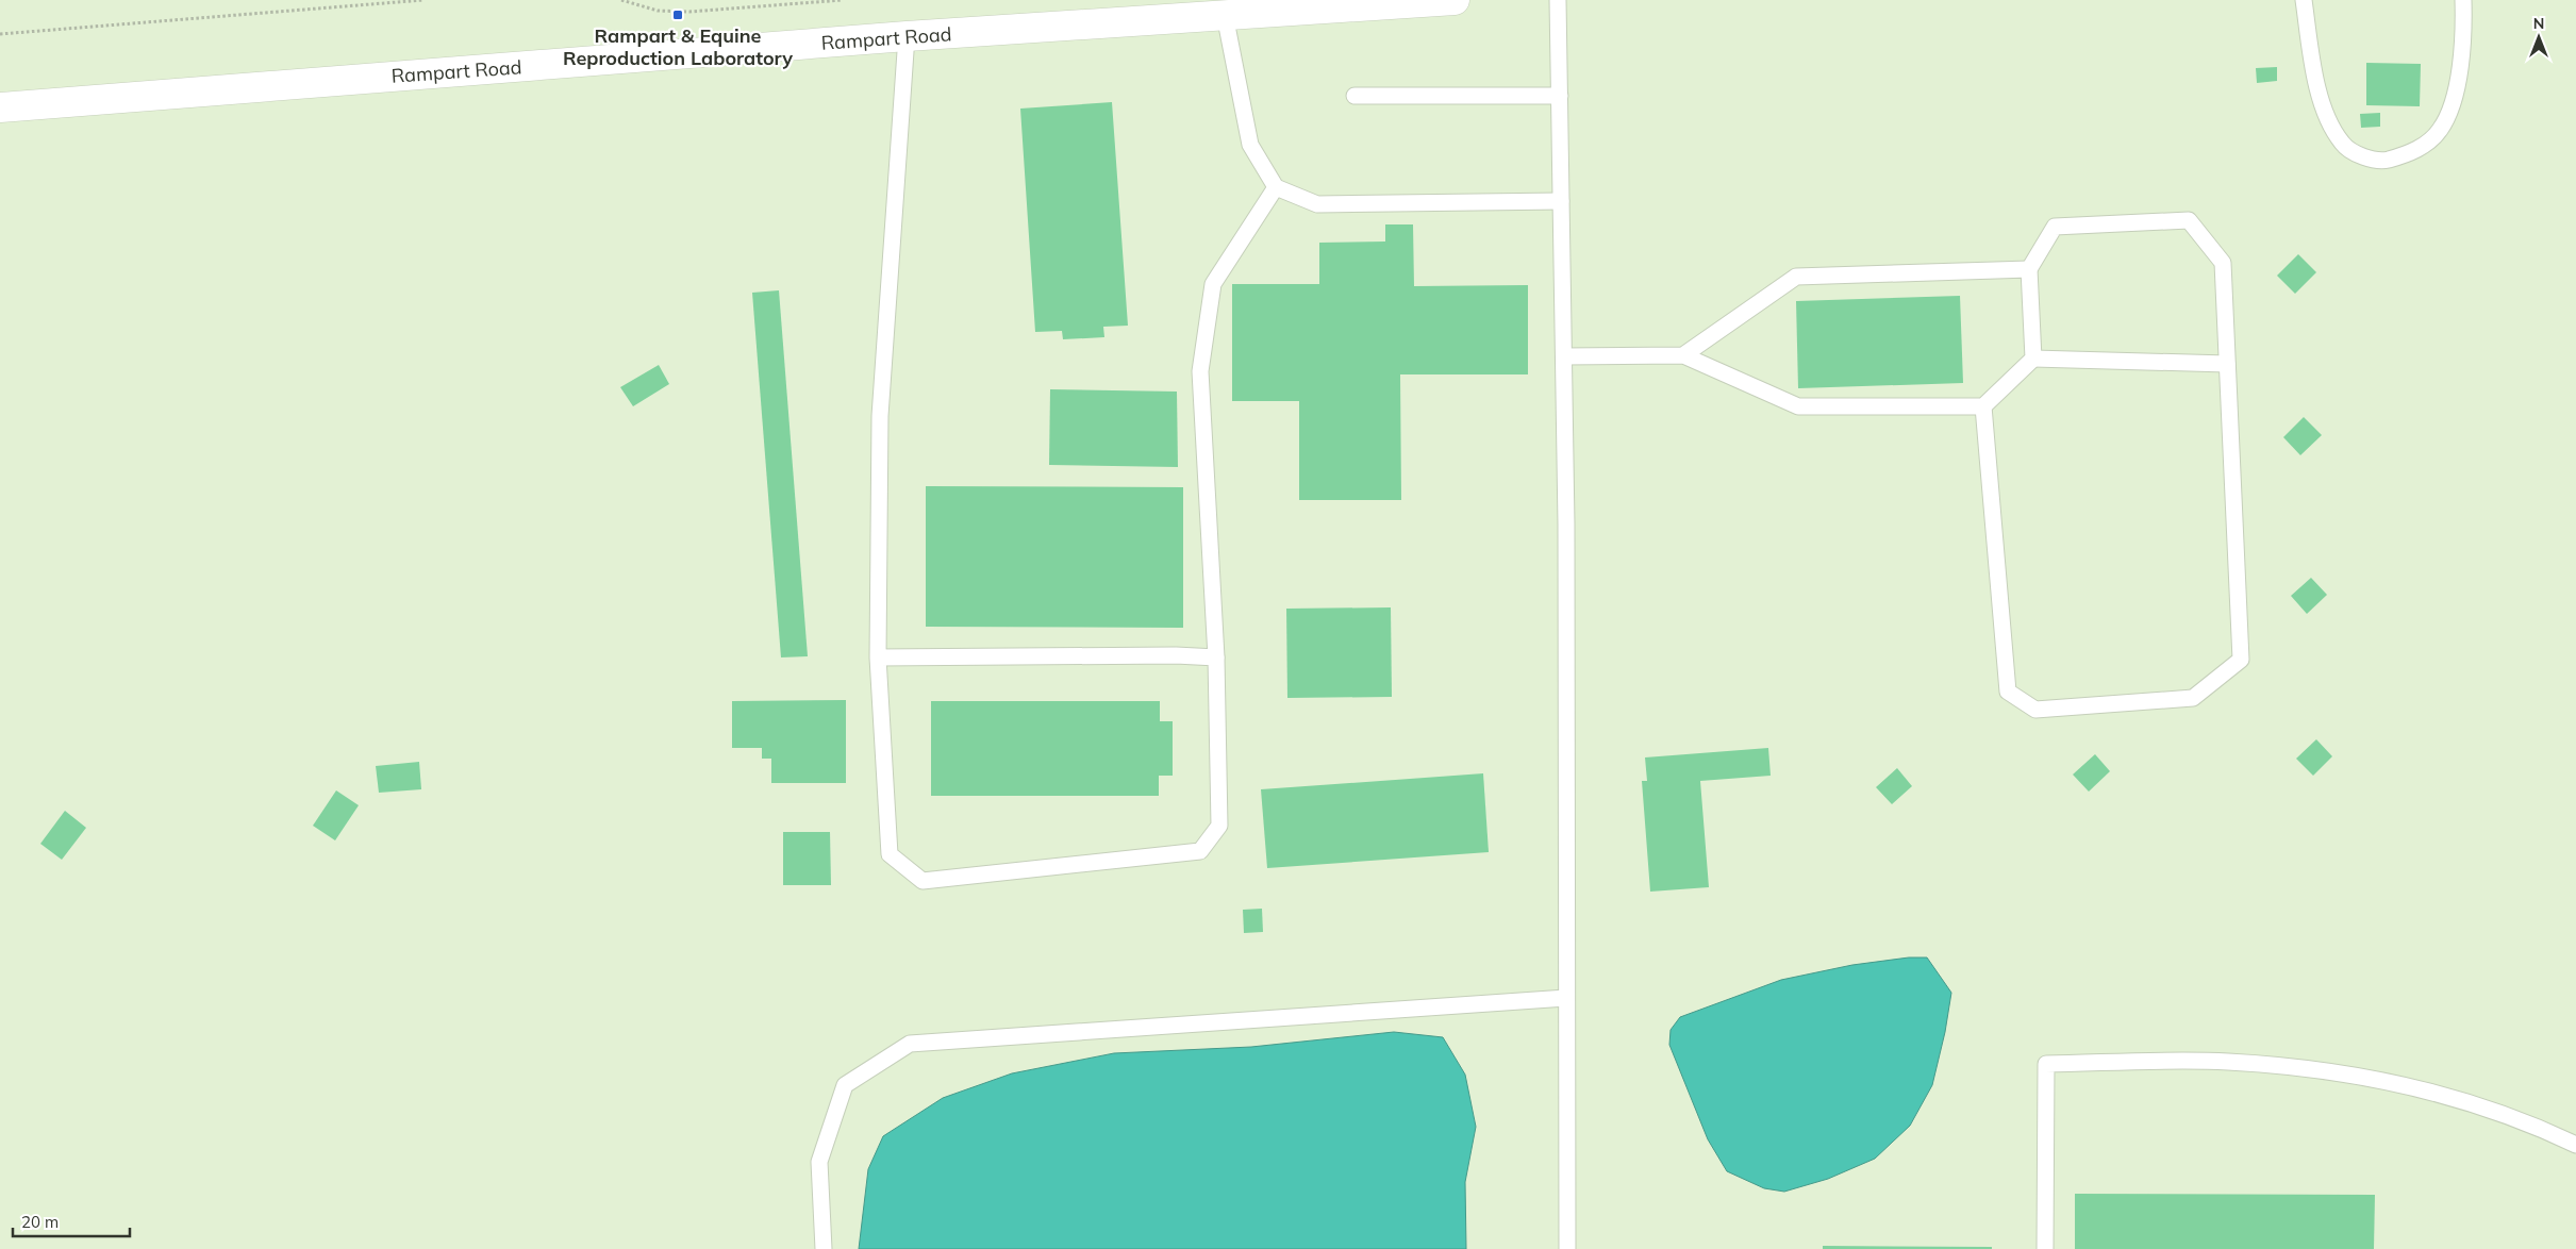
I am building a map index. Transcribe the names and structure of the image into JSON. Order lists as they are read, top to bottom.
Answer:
{
  "streets": {
    "street": ["Rampart Road"]
  },
  "places": {
    "transit": ["Rampart & Equine Reproduction Laboratory"]
  },
  "scale_bar": "20 m",
  "north": "top"
}
